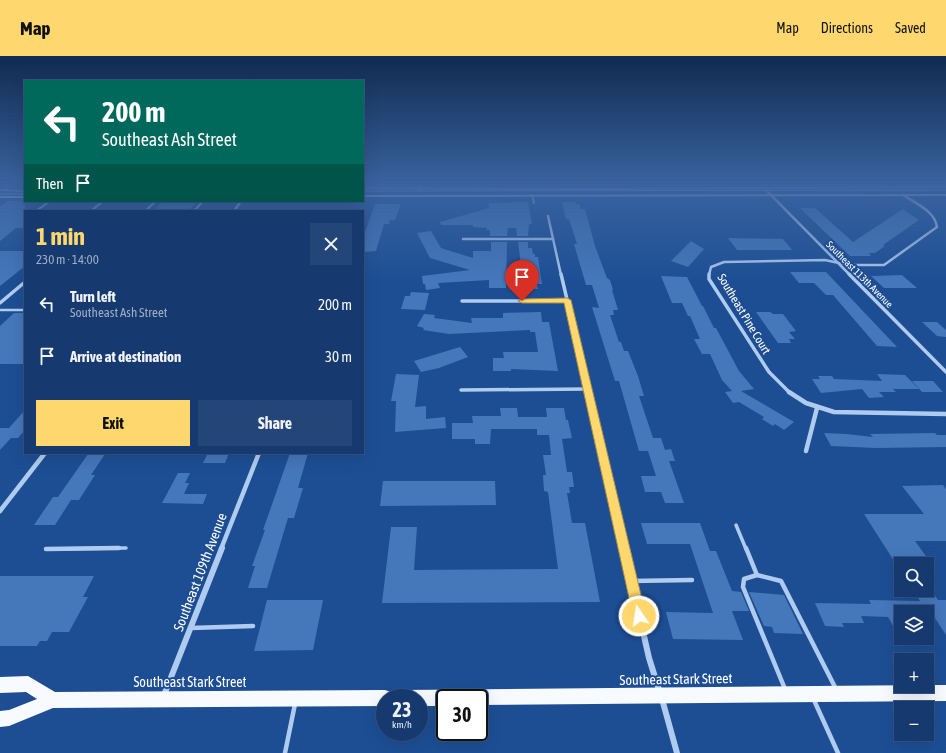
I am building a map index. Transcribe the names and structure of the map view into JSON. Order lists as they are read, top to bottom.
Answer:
{
  "streets": {
    "main road": ["Southeast Stark Street"],
    "street": ["Southeast 113th Avenue", "Southeast Pine Court", "Southeast 109th Avenue"]
  },
  "crossings": [
    ["Southeast 113th Avenue", "Southeast Pine Court"],
    ["Southeast 109th Avenue", "Southeast Stark Street"]
  ],
  "page": {
    "header": "Map",
    "nav": ["Map", "Directions", "Saved"],
    "turn": ["200 m", "Southeast Ash Street"],
    "then": "Then",
    "heading": ["1 min", "230 m · 14:00"],
    "list": [
      {
        "name": "Turn left",
        "note": "Southeast Ash Street",
        "value": "200 m"
      },
      {
        "name": "Arrive at destination",
        "value": "30 m"
      }
    ],
    "buttons": ["Exit", "Share"],
    "map_buttons": ["+", "−"],
    "speed": "23 km/h",
    "limit": "30"
  }
}
